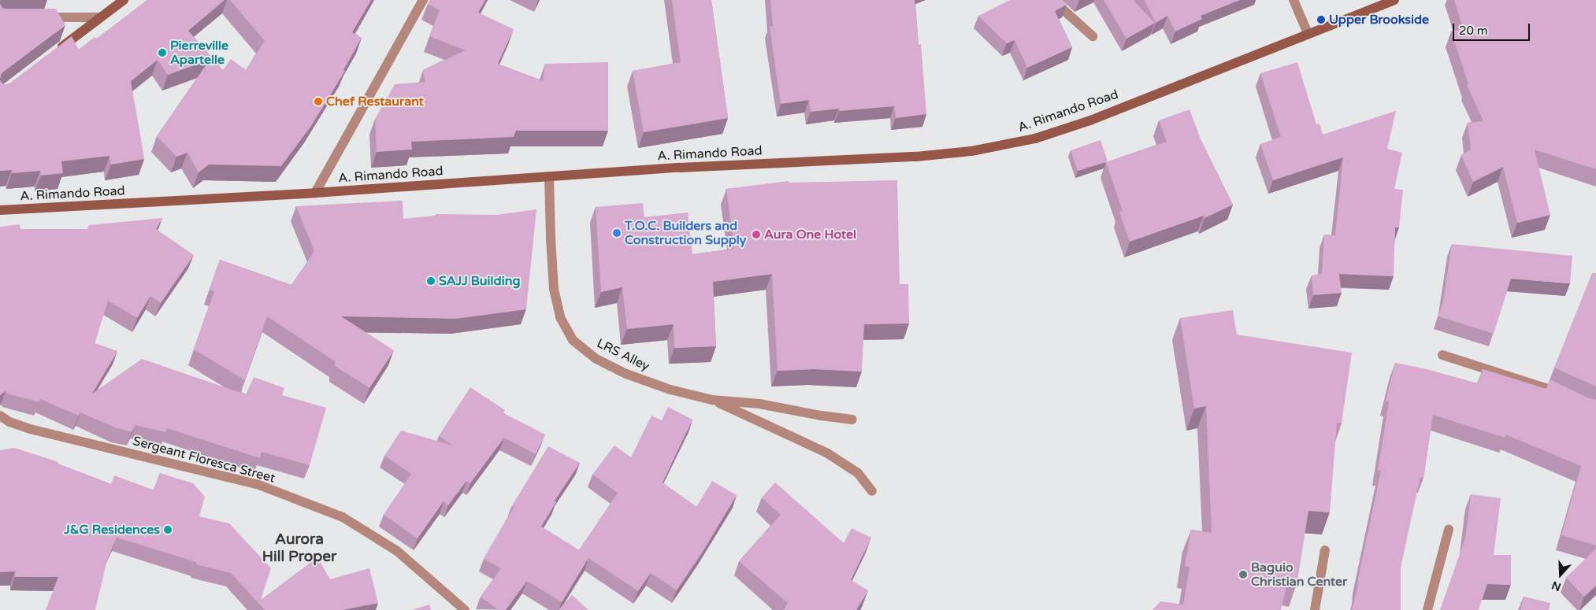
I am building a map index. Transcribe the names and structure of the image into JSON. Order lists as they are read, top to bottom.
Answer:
{
  "streets": {
    "main road": ["A. Rimando Road"],
    "street": ["LRS Alley", "Sergeant Floresca Street"]
  },
  "crossings": [
    ["A. Rimando Road", "LRS Alley"]
  ],
  "districts": ["Aurora Hill Proper"],
  "places": [
    "Upper Brookside",
    "Pierreville Apartelle",
    "Chef Restaurant",
    "T.O.C. Builders and Construction Supply",
    "Aura One Hotel",
    "SAJJ Building",
    "J&G Residences",
    "Baguio Christian Center"
  ],
  "scale_bar": "20 m",
  "north": "bottom"
}
